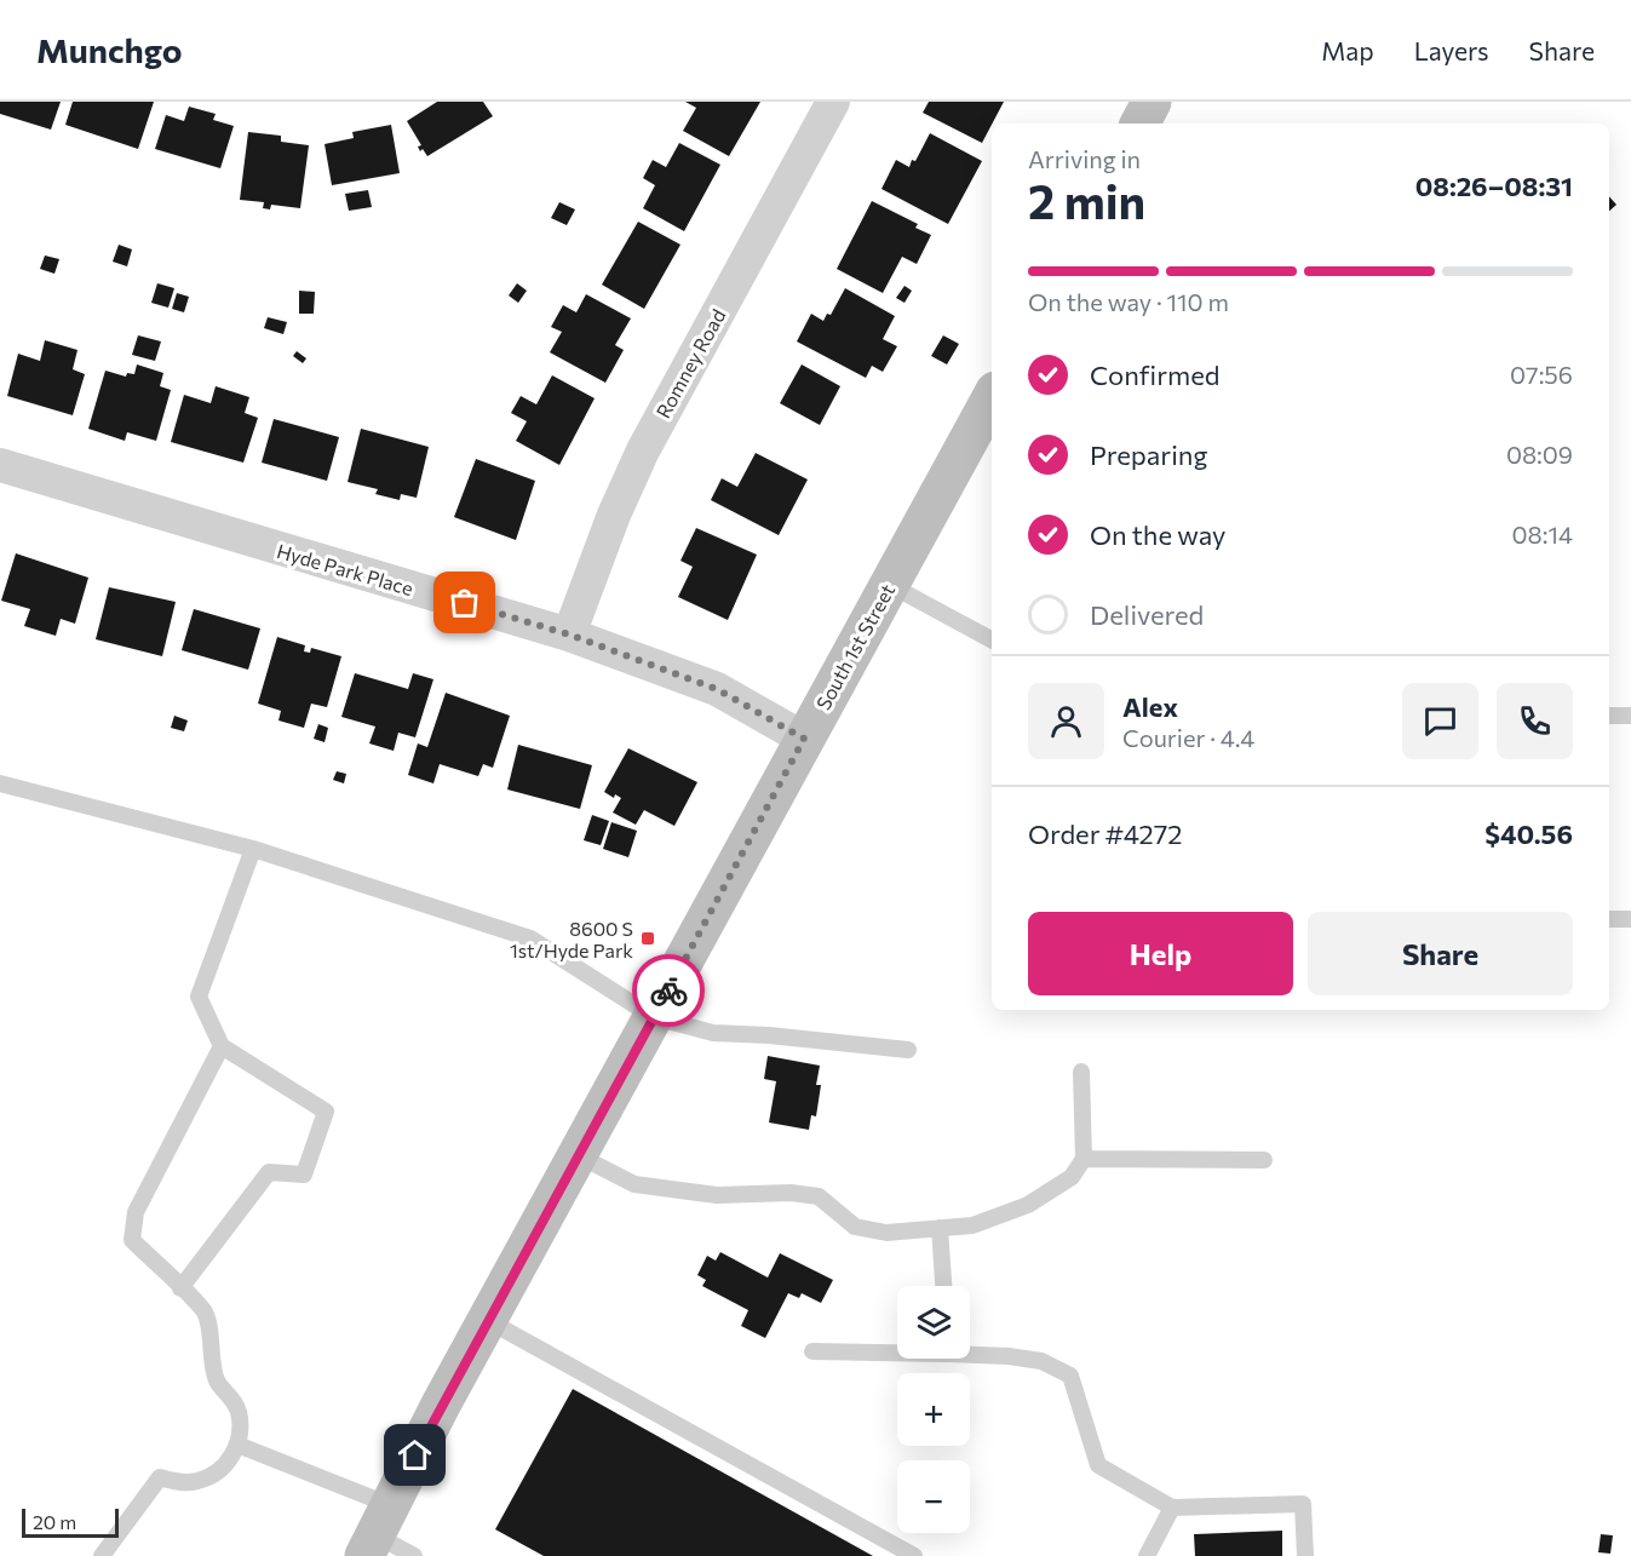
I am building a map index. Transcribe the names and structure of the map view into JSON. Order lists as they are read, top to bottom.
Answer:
{
  "streets": {
    "main road": ["South 1st Street"],
    "street": ["Romney Road", "Hyde Park Place"]
  },
  "crossings": [
    ["Romney Road", "Hyde Park Place"],
    ["Hyde Park Place", "South 1st Street"]
  ],
  "places": {
    "transit": ["8600 S 1st/Hyde Park"]
  },
  "scale_bar": "20 m",
  "page": {
    "header": "Munchgo",
    "nav": ["Map", "Layers", "Share"],
    "heading": ["2 min", "Arriving in", "08:26–08:31"],
    "panel": [
      "Alex",
      "Courier · 4.4",
      "Order #4272",
      "$40.56"
    ],
    "bar": "On the way · 110 m",
    "list": [
      ["Confirmed", "07:56"],
      ["Preparing", "08:09"],
      ["On the way", "08:14"],
      "Delivered"
    ],
    "buttons": ["Help", "Share"],
    "map_buttons": ["+", "−"],
    "scale": "20 m"
  }
}
